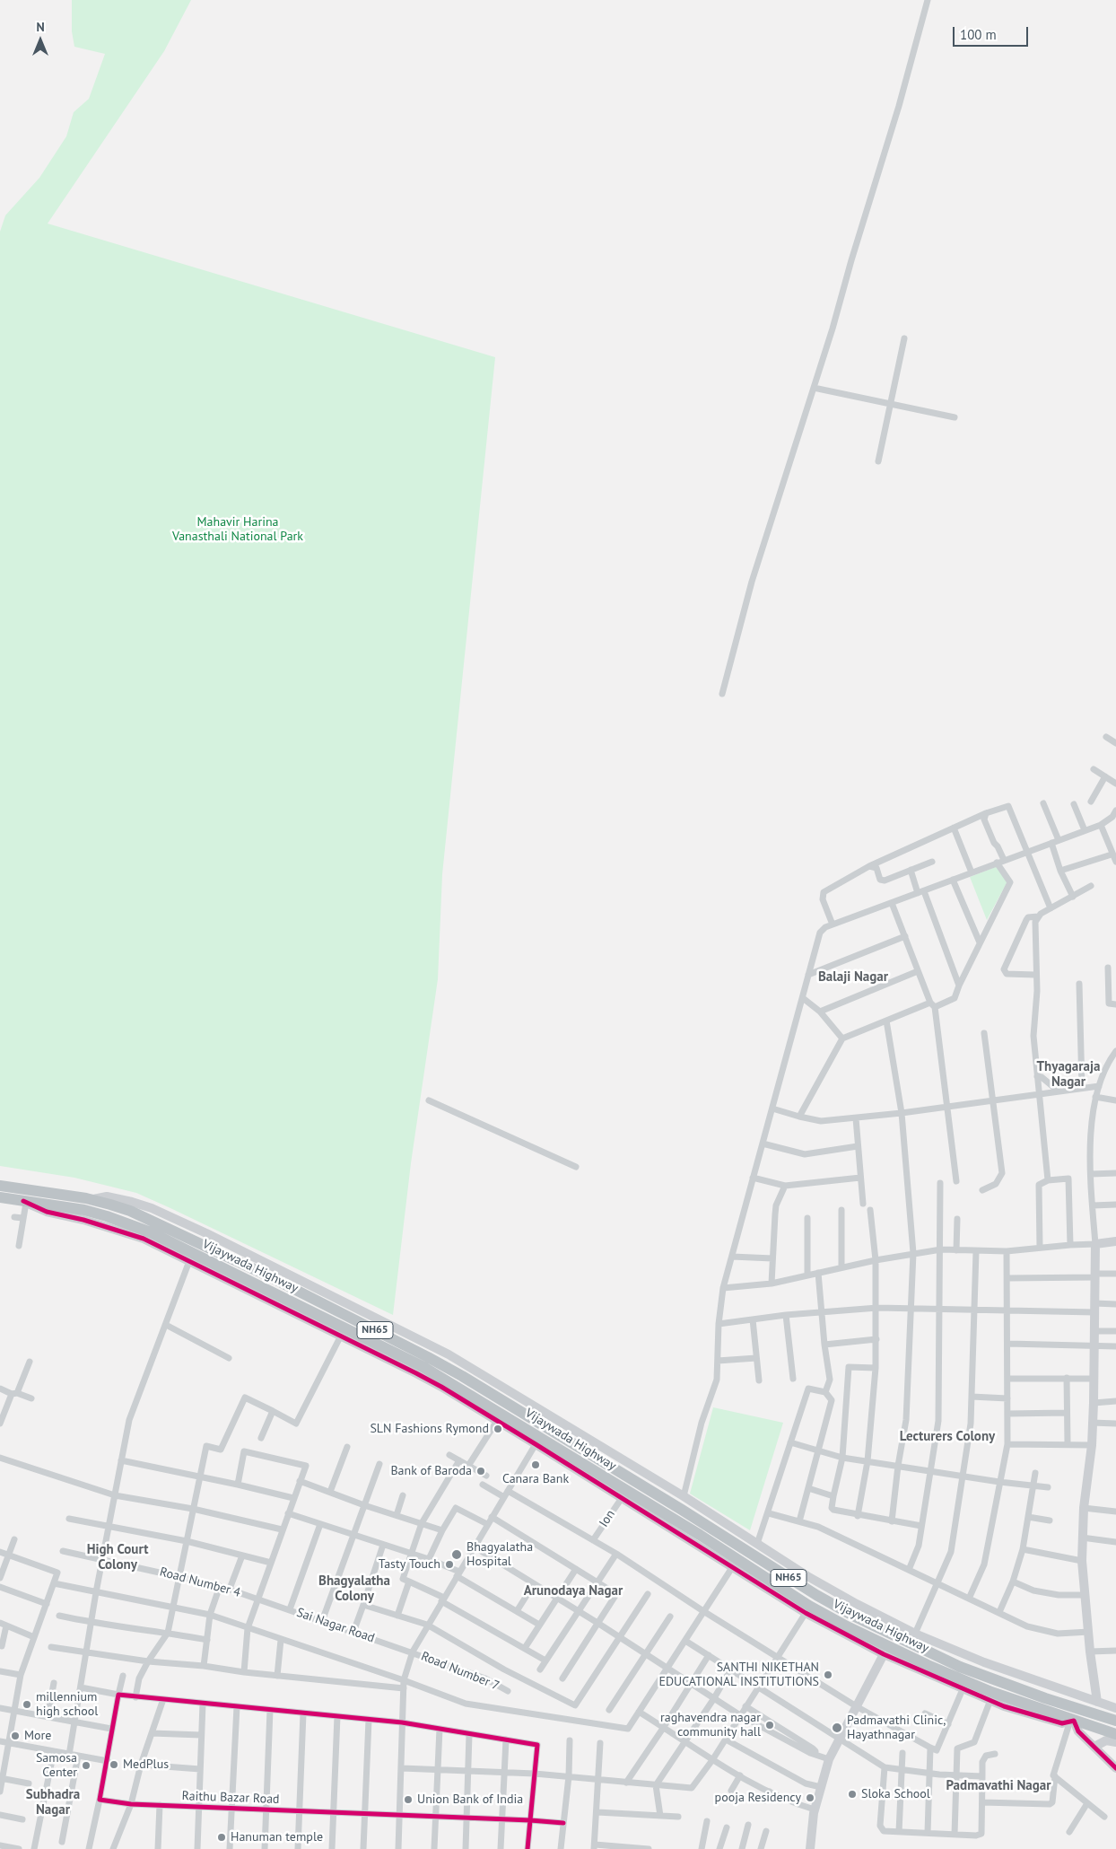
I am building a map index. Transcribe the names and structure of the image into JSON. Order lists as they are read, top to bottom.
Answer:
{
  "streets": {
    "highway": ["Vijaywada Highway", "NH65"],
    "street": [
      "Ion",
      "Road Number 4",
      "Sai Nagar Road",
      "Road Number 7",
      "Raithu Bazar Road"
    ]
  },
  "crossings": [
    ["Road Number 4", "Sai Nagar Road"],
    ["Sai Nagar Road", "Road Number 7"]
  ],
  "districts": [
    "Balaji Nagar",
    "Thyagaraja Nagar",
    "Lecturers Colony",
    "High Court Colony",
    "Bhagyalatha Colony",
    "Arunodaya Nagar",
    "Padmavathi Nagar",
    "Subhadra Nagar"
  ],
  "parks": ["Mahavir Harina Vanasthali National Park"],
  "places": [
    "SLN Fashions Rymond",
    "Canara Bank",
    "Bank of Baroda",
    "Bhagyalatha Hospital",
    "Tasty Touch",
    "SANTHI NIKETHAN EDUCATIONAL INSTITUTIONS",
    "millennium high school",
    "raghavendra nagar community hall",
    "Padmavathi Clinic, Hayathnagar",
    "More",
    "MedPlus",
    "Samosa Center",
    "Sloka School",
    "pooja Residency",
    "Union Bank of India",
    "Hanuman temple"
  ],
  "scale_bar": "100 m",
  "north": "top"
}
